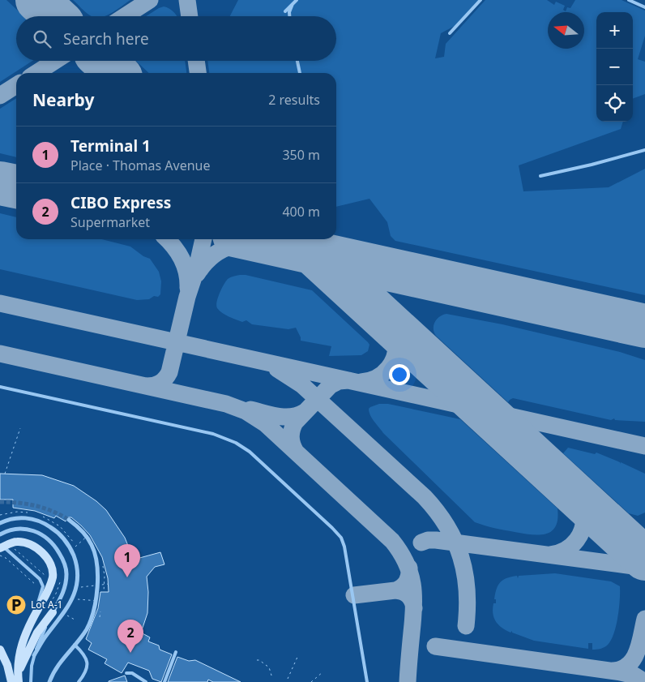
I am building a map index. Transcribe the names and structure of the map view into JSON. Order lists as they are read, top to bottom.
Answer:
{
  "places": {
    "parking": ["Lot A-1"]
  },
  "north": "left",
  "page": {
    "map_buttons": ["+", "−"],
    "search": "Search here",
    "heading": ["Nearby", "2 results"],
    "list": [
      {
        "mark": "1",
        "name": "Terminal 1",
        "note": "Place · Thomas Avenue",
        "value": "350 m"
      },
      {
        "mark": "2",
        "name": "CIBO Express",
        "note": "Supermarket",
        "value": "400 m"
      }
    ],
    "pins": ["1", "2"]
  }
}
